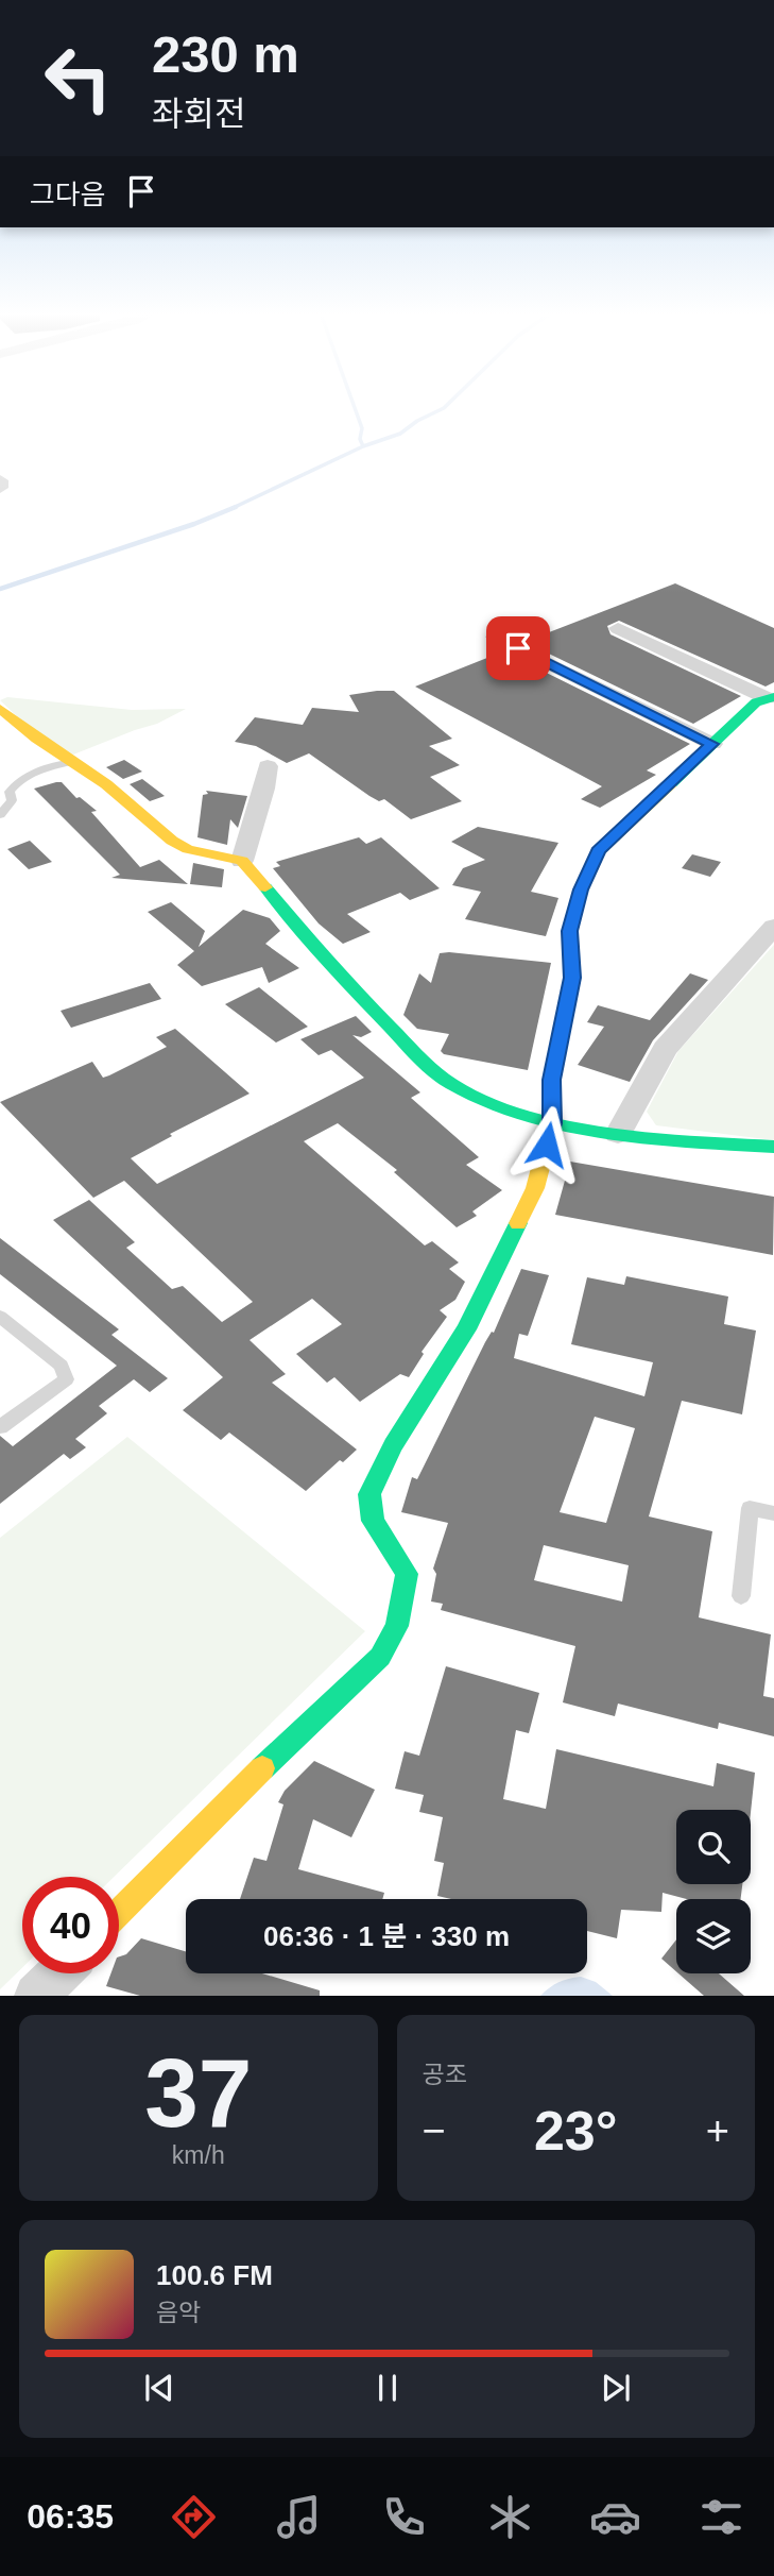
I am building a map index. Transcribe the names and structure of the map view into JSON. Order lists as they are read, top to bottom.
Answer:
{
  "page": {
    "turn": ["230 m", "좌회전"],
    "then": "그다음",
    "limit": "40",
    "trip": "06:36 · 1 분 · 330 m",
    "tile": [
      ["37", "km/h"],
      "공조"
    ],
    "heat": ["−", "23°", "+"],
    "song": ["100.6 FM", "음악"],
    "tabs": "06:35"
  }
}
